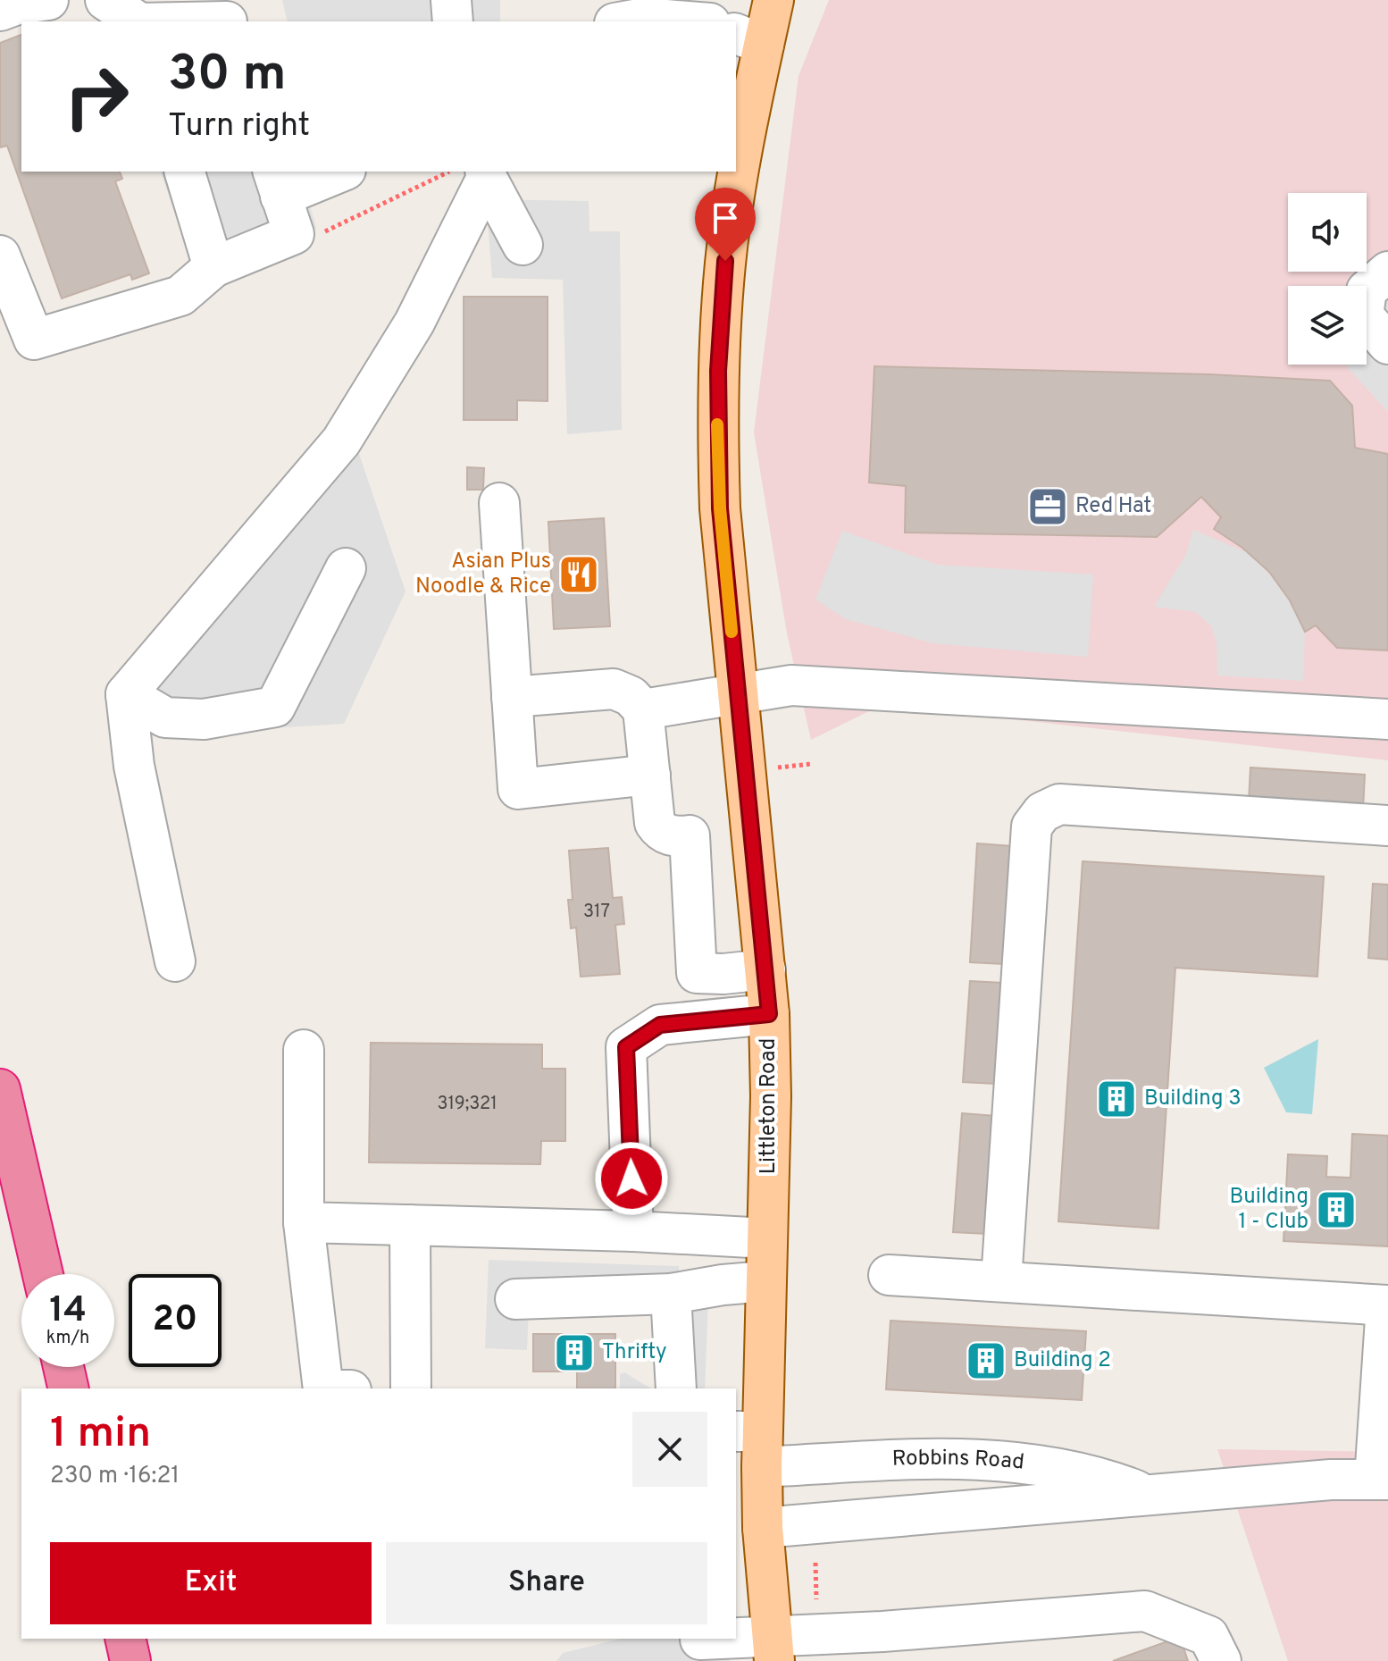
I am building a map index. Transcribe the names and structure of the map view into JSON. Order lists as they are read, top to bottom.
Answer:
{
  "streets": {
    "main road": ["Littleton Road"],
    "street": ["Robbins Road"]
  },
  "crossings": [
    ["Littleton Road", "Robbins Road"]
  ],
  "places": {
    "office": ["Red Hat"],
    "restaurant": ["Asian Plus Noodle & Rice"],
    "building": [
      "Building 3",
      "Building 1 - Club",
      "Thrifty",
      "Building 2"
    ]
  },
  "house_numbers": ["317", "319;321"],
  "page": {
    "turn": ["30 m", "Turn right"],
    "speed": "14 km/h",
    "limit": "20",
    "heading": ["1 min", "230 m · 16:21"],
    "buttons": ["Exit", "Share"]
  }
}
